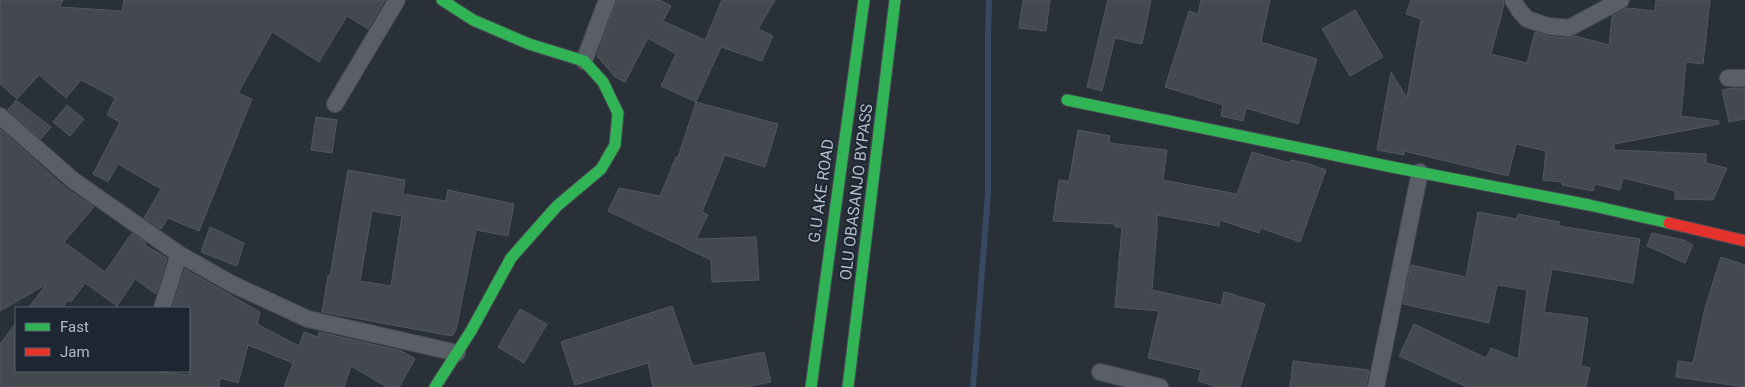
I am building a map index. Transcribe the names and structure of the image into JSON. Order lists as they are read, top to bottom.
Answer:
{
  "streets": {
    "street": ["G.U AKE ROAD", "OLU OBASANJO BYPASS"]
  },
  "legend": ["Fast", "Jam"]
}
